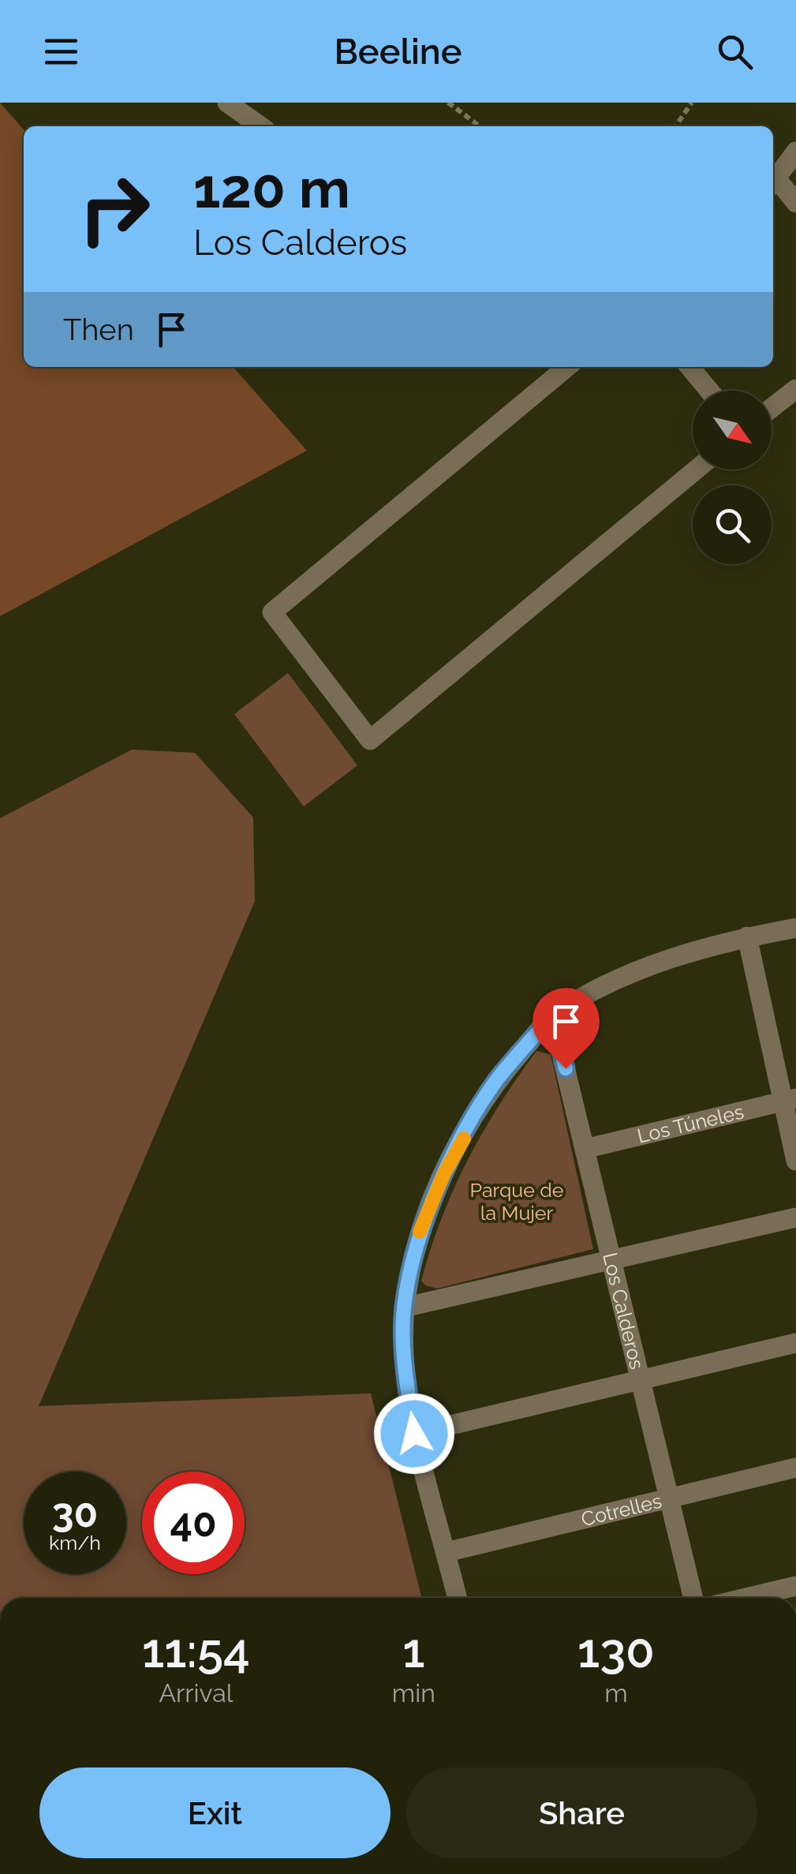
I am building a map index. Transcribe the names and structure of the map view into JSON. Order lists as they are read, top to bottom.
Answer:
{
  "streets": {
    "street": ["Los Túneles", "Los Calderos", "Cotrelles"]
  },
  "crossings": [
    ["Los Túneles", "Los Calderos"],
    ["Los Calderos", "Cotrelles"]
  ],
  "parks": ["Parque de la Mujer"],
  "north": "bottom right",
  "page": {
    "header": "Beeline",
    "turn": ["120 m", "Los Calderos"],
    "then": "Then",
    "speed": "30 km/h",
    "limit": "40",
    "eta": [
      "11:54",
      "Arrival",
      "1",
      "min",
      "130",
      "m"
    ],
    "buttons": ["Exit", "Share"]
  }
}
